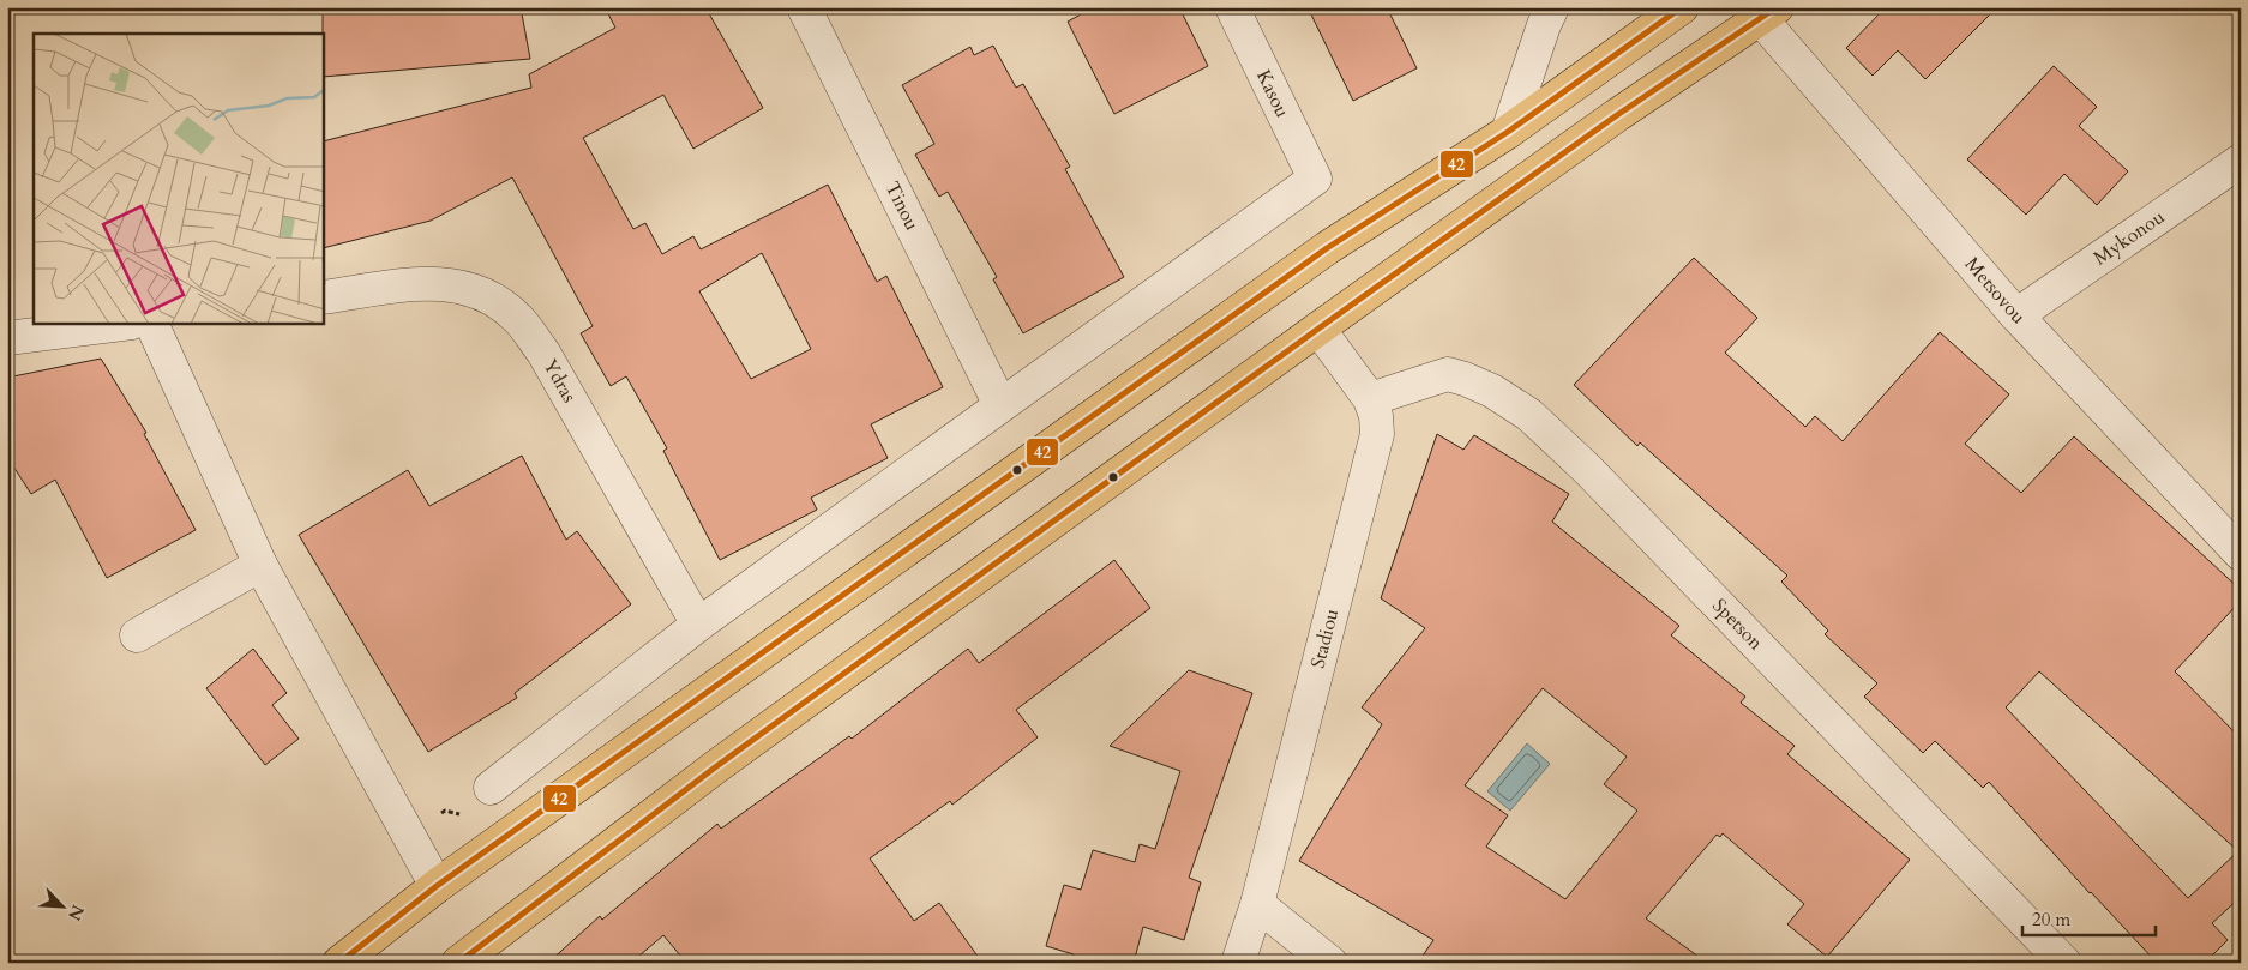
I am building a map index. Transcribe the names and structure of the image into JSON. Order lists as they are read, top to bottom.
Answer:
{
  "streets": {
    "street": [
      "Kasou",
      "Tinou",
      "Mykonou",
      "Metsovou",
      "Ydras",
      "Spetson",
      "Stadiou"
    ]
  },
  "crossings": [
    ["Kasou", "Tinou"],
    ["Mykonou", "Metsovou"],
    ["Spetson", "Stadiou"]
  ],
  "lines": ["transit line 42"],
  "scale_bar": "20 m",
  "north": "bottom right"
}
